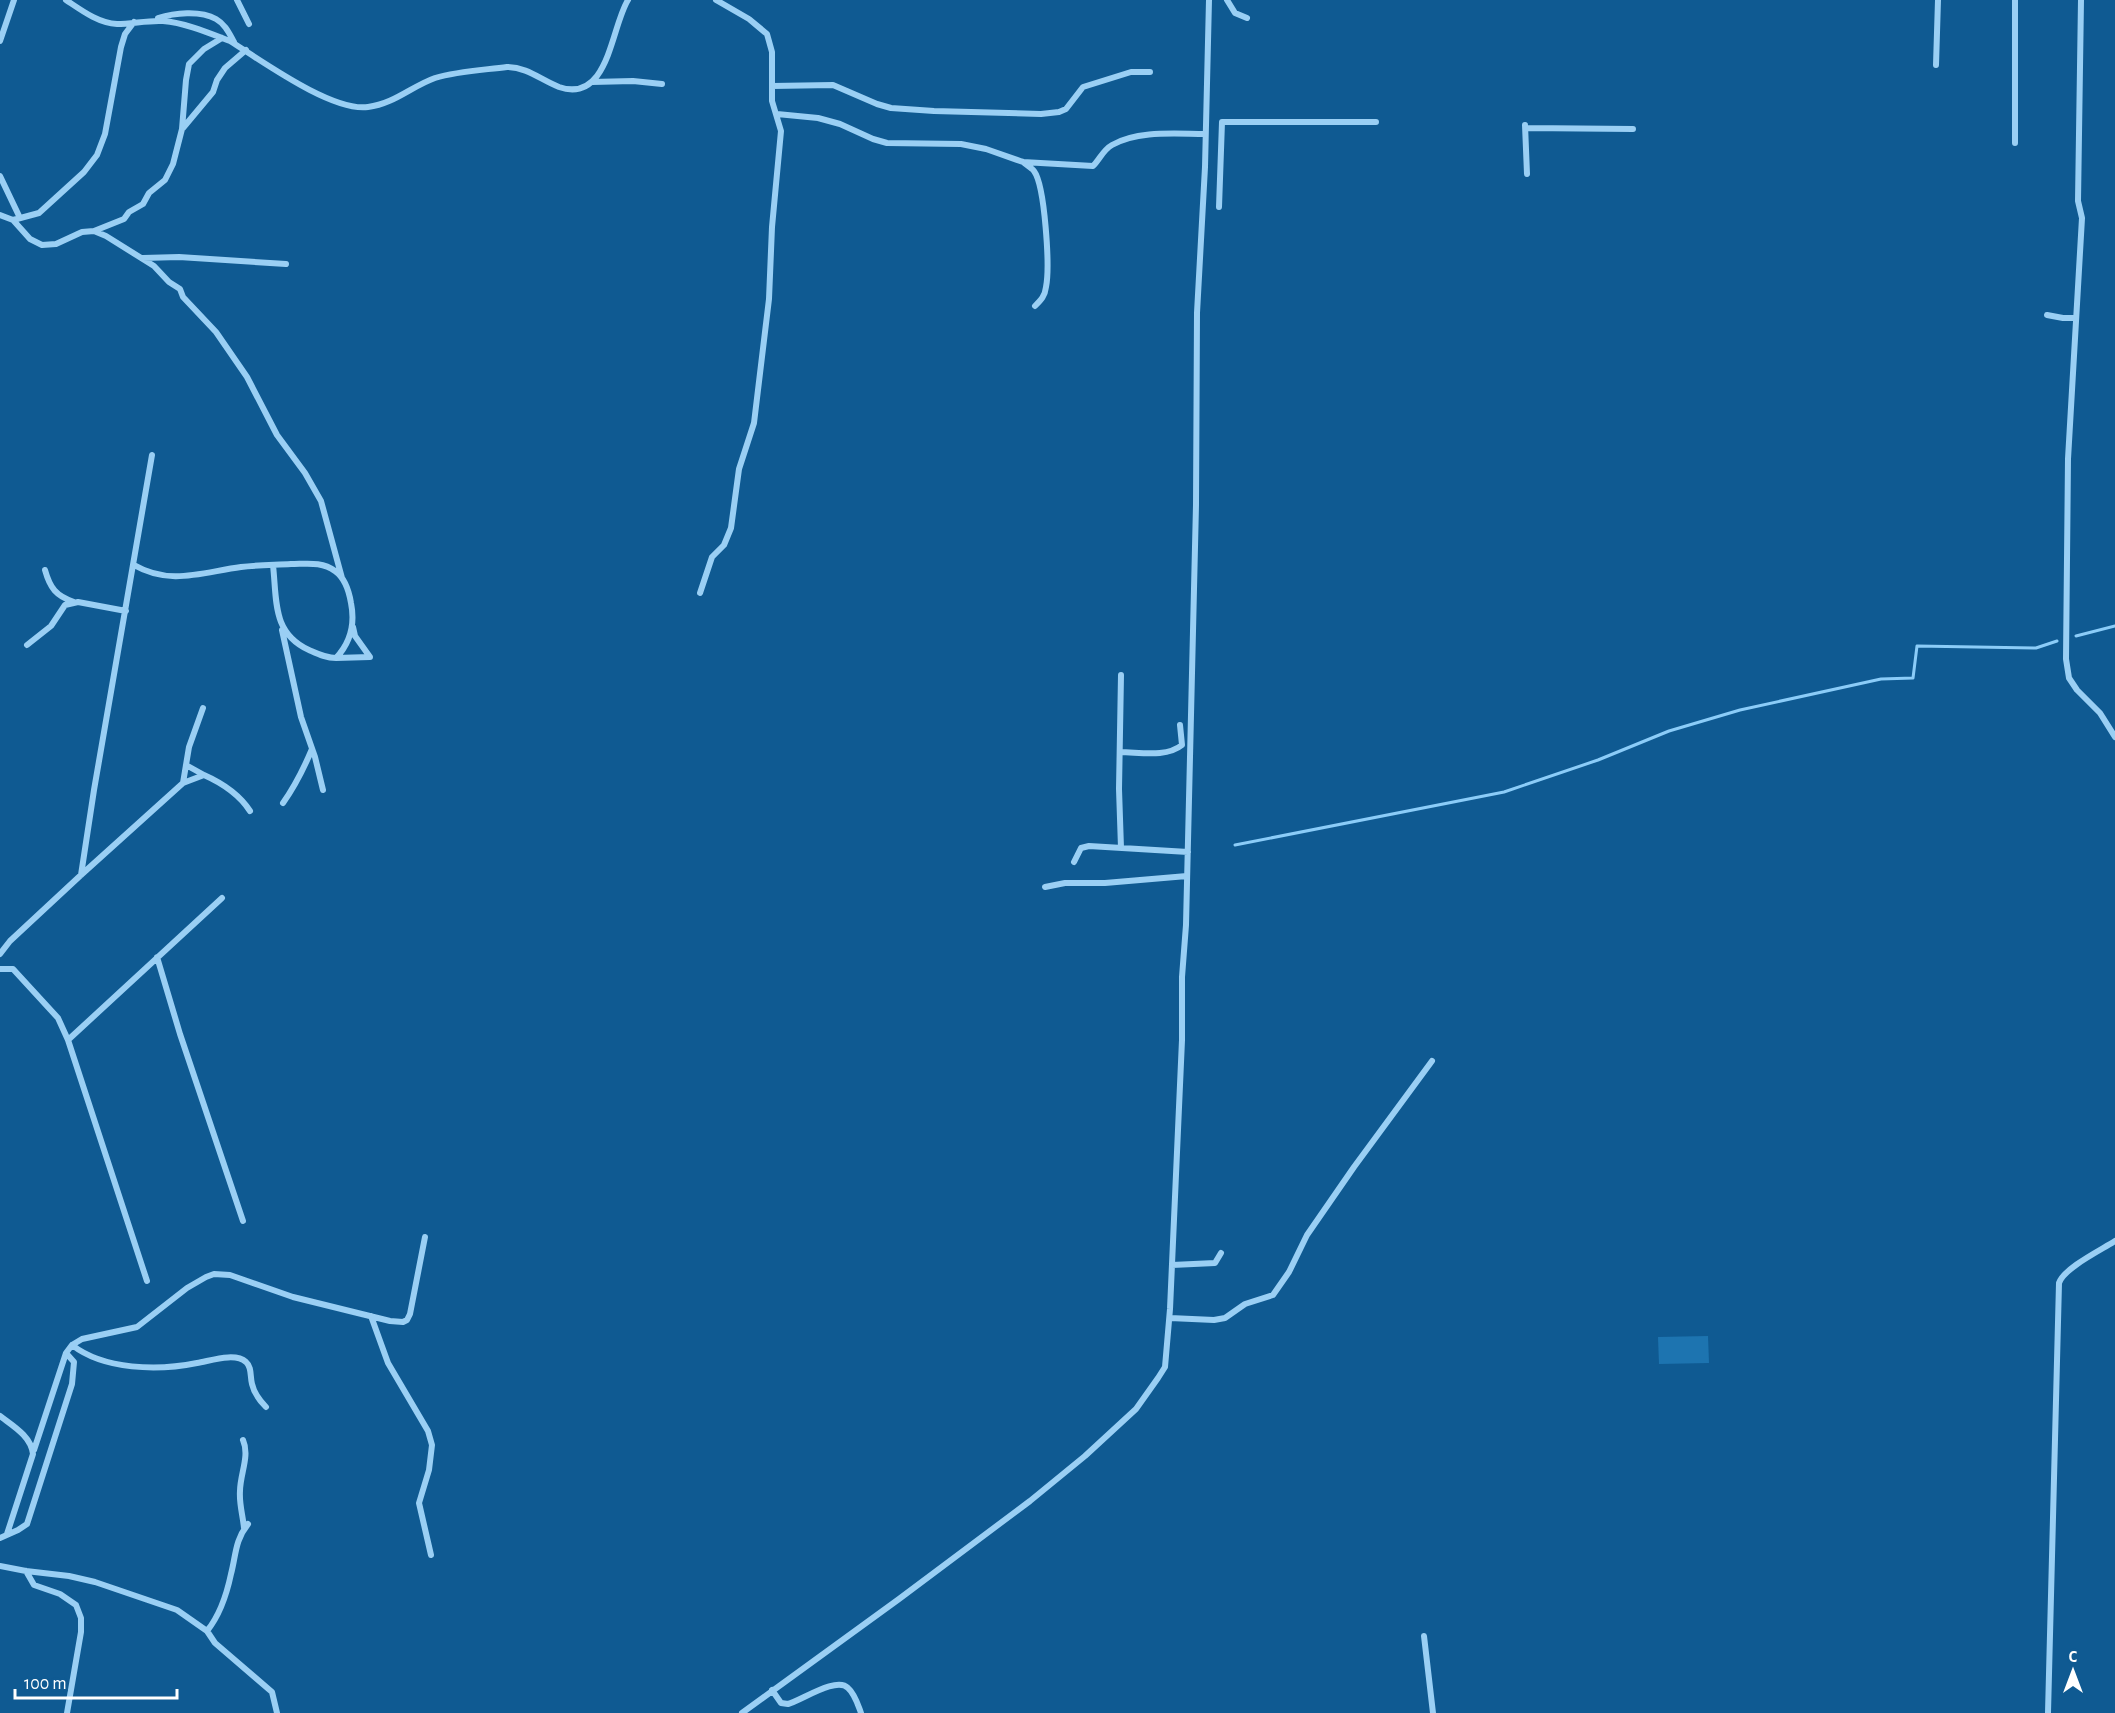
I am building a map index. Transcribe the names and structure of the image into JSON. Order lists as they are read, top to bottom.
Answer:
{
  "scale_bar": "100 m",
  "north": "top"
}
